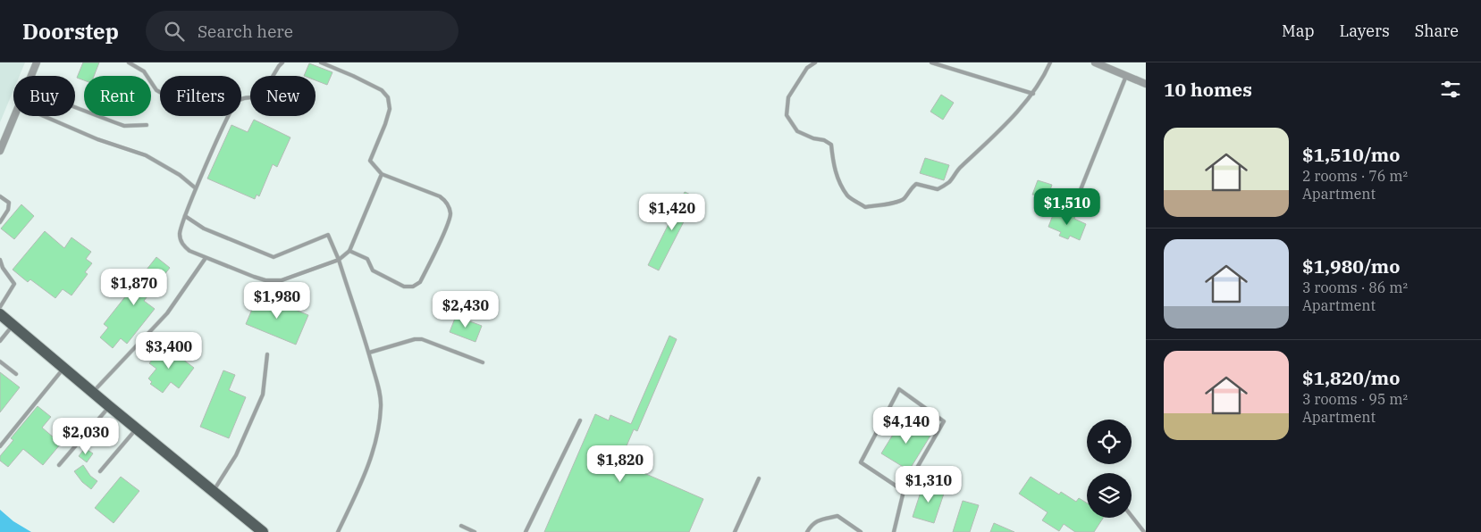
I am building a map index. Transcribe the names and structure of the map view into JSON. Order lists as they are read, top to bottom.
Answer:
{
  "page": {
    "header": "Doorstep",
    "search": "Search here",
    "nav": ["Map", "Layers", "Share"],
    "heading": "10 homes",
    "chip": [
      "Buy",
      "Rent",
      "Filters",
      "New"
    ],
    "list": [
      {
        "name": "$1,510/mo",
        "note": "2 rooms · 76 m² · Apartment"
      },
      {
        "name": "$1,980/mo",
        "note": "3 rooms · 86 m² · Apartment"
      },
      {
        "name": "$1,820/mo",
        "note": "3 rooms · 95 m² · Apartment"
      }
    ],
    "price": [
      "$1,510",
      "$1,420",
      "$1,870",
      "$1,980",
      "$2,430",
      "$3,400",
      "$4,140",
      "$2,030",
      "$1,820",
      "$1,310"
    ]
  }
}
